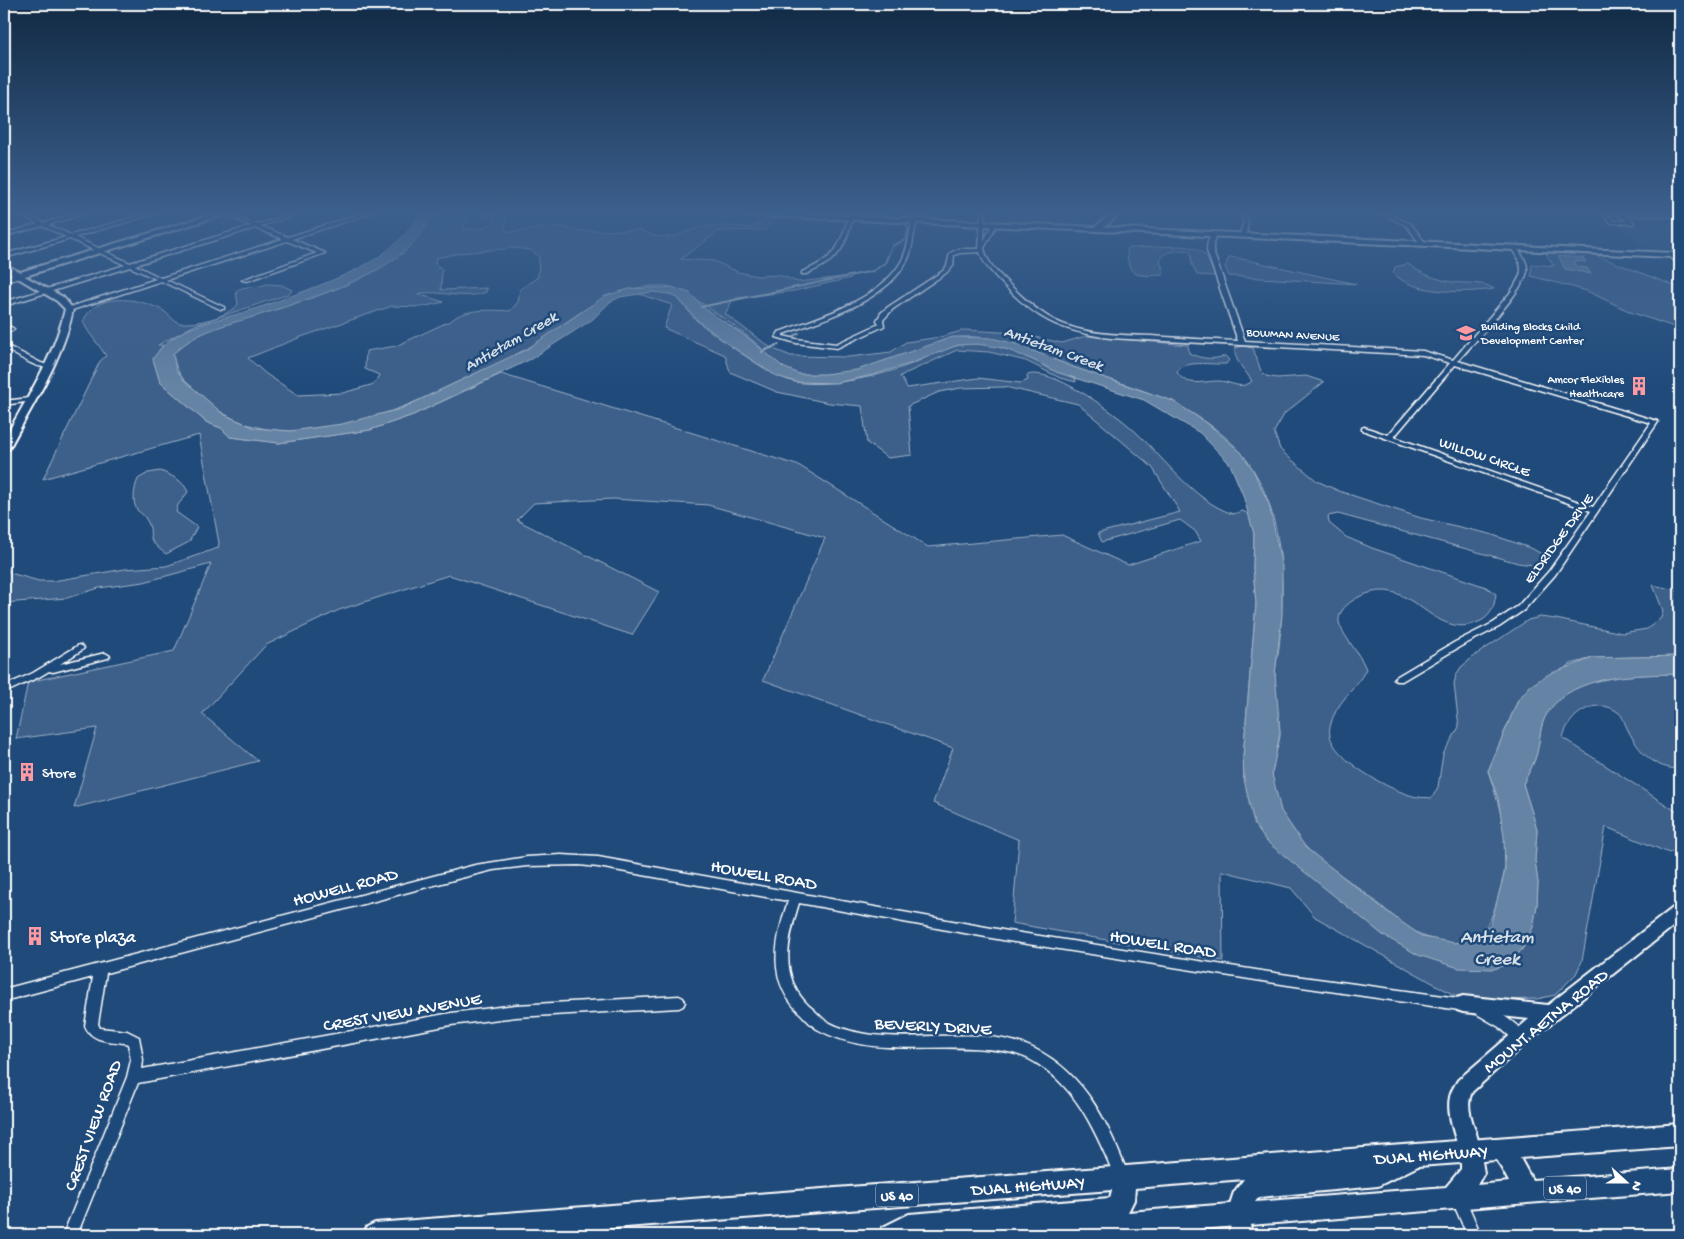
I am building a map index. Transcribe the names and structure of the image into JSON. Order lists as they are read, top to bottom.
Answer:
{
  "streets": {
    "main road": ["MOUNT AETNA ROAD", "DUAL HIGHWAY", "US 40"],
    "street": [
      "BOWMAN AVENUE",
      "WILLOW CIRCLE",
      "ELDRIDGE DRIVE",
      "HOWELL ROAD",
      "CREST VIEW AVENUE",
      "BEVERLY DRIVE",
      "CREST VIEW ROAD"
    ]
  },
  "crossings": [
    ["BOWMAN AVENUE", "ELDRIDGE DRIVE"],
    ["WILLOW CIRCLE", "ELDRIDGE DRIVE"],
    ["HOWELL ROAD", "MOUNT AETNA ROAD"],
    ["HOWELL ROAD", "BEVERLY DRIVE"],
    ["HOWELL ROAD", "CREST VIEW ROAD"],
    ["CREST VIEW AVENUE", "CREST VIEW ROAD"],
    ["MOUNT AETNA ROAD", "DUAL HIGHWAY"],
    ["BEVERLY DRIVE", "DUAL HIGHWAY"]
  ],
  "water": ["Antietam Creek"],
  "places": {
    "school or university": ["Building Blocks Child Development Center"],
    "building": ["Amcor Flexibles Healthcare", "Store", "Store plaza"]
  },
  "north": "right"
}
